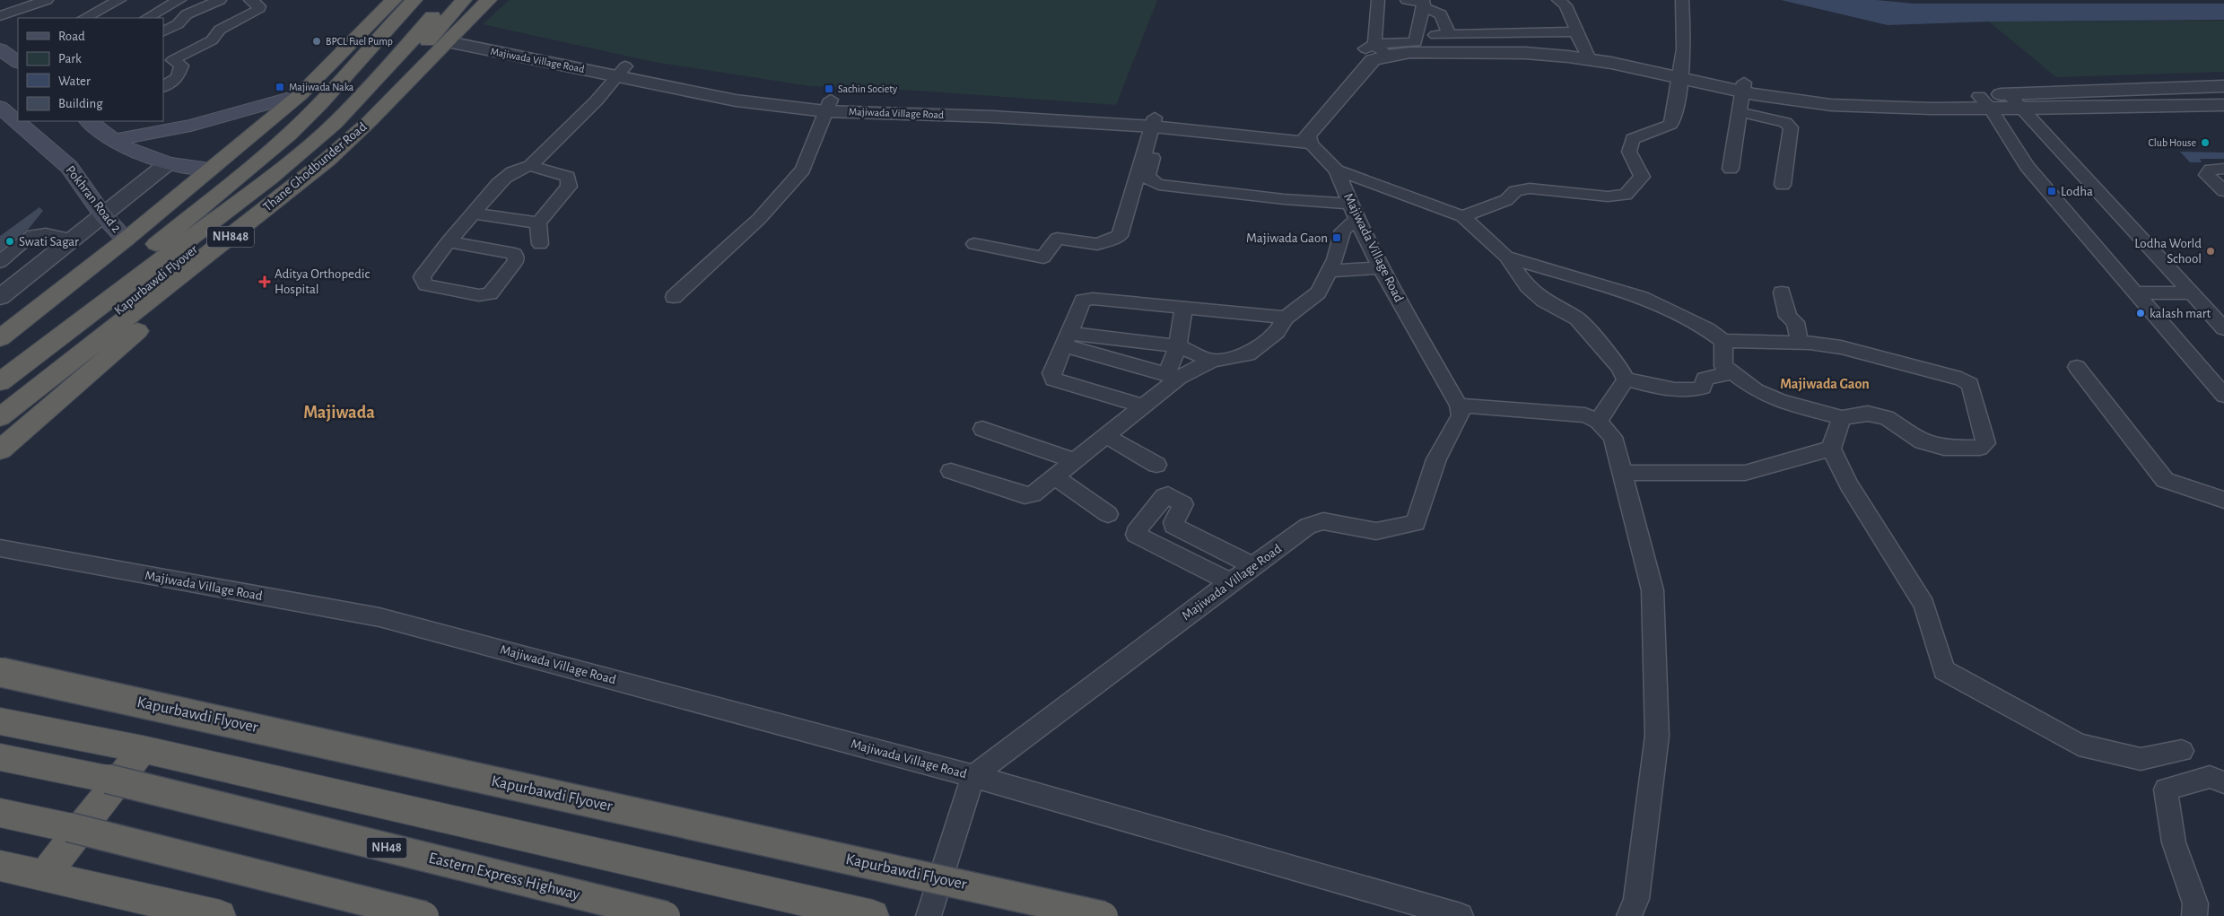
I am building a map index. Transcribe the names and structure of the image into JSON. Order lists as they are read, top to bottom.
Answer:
{
  "streets": {
    "highway": [
      "Thane Ghodbunder Road",
      "NH848",
      "Kapurbawdi Flyover",
      "NH48",
      "Eastern Express Highway"
    ],
    "main road": ["Pokhran Road 2"],
    "street": ["Majiwada Village Road"]
  },
  "crossings": [
    ["Majiwada Village Road", "Thane Ghodbunder Road"]
  ],
  "districts": ["Majiwada Gaon", "Majiwada"],
  "places": {
    "other": [
      "BPCL Fuel Pump",
      "Club House",
      "Swati Sagar",
      "Lodha World School",
      "kalash mart"
    ],
    "transit": [
      "Majiwada Naka",
      "Sachin Society",
      "Lodha",
      "Majiwada Gaon"
    ],
    "health": ["Aditya Orthopedic Hospital"]
  },
  "legend": [
    "Road",
    "Park",
    "Water",
    "Building"
  ]
}
